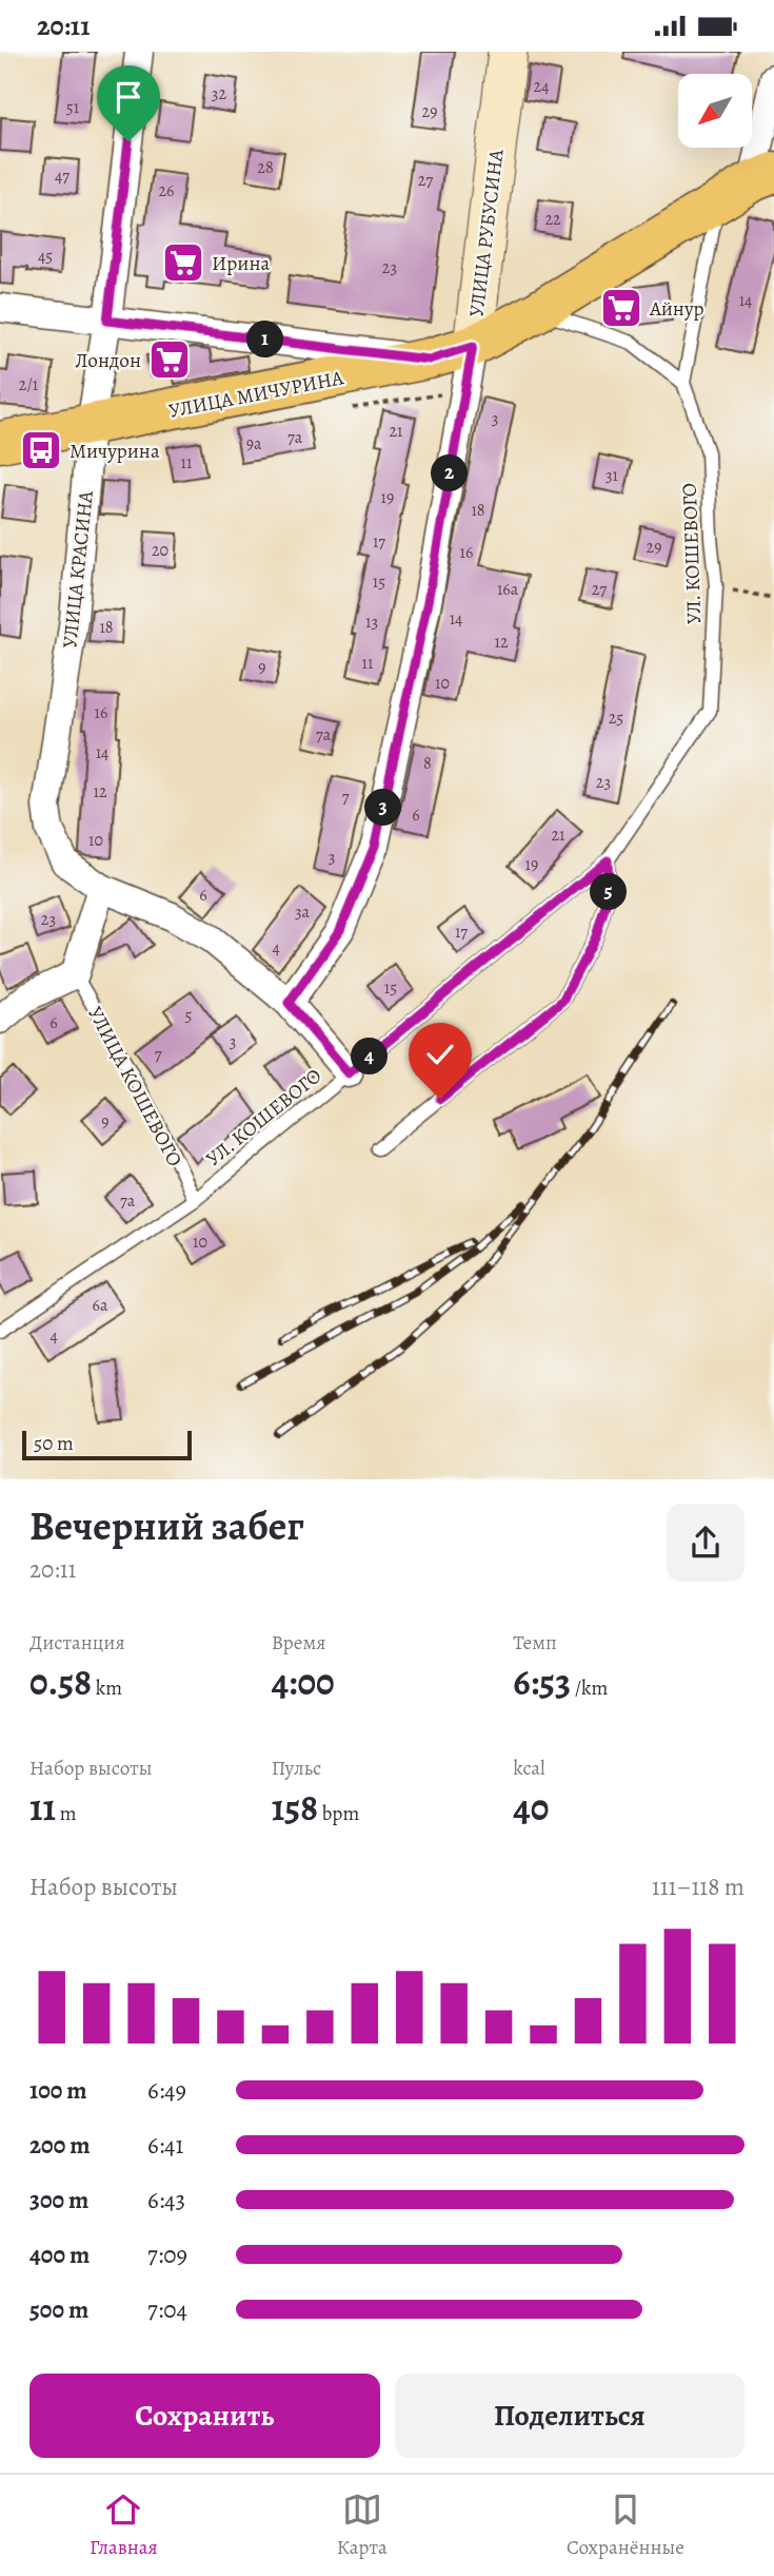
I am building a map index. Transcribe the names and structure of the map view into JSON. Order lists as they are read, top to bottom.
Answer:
{
  "streets": {
    "main road": ["УЛИЦА МИЧУРИНА"],
    "street": ["УЛИЦА РУБУСИНА", "УЛИЦА КРАСИНА"],
    "lane": ["УЛ. КОШЕВОГО", "УЛИЦА КОШЕВОГО"]
  },
  "crossings": [
    ["УЛИЦА РУБУСИНА", "УЛИЦА МИЧУРИНА"],
    ["УЛИЦА РУБУСИНА", "УЛИЦА КРАСИНА"],
    ["УЛИЦА МИЧУРИНА", "УЛИЦА КРАСИНА"],
    ["УЛ. КОШЕВОГО", "УЛИЦА КРАСИНА"],
    ["УЛ. КОШЕВОГО", "УЛИЦА КОШЕВОГО"]
  ],
  "places": {
    "supermarket": ["Ирина", "Айнур", "Лондон"],
    "bus stop": ["Мичурина"]
  },
  "house_numbers": [
    "24",
    "32",
    "51",
    "29",
    "28",
    "47",
    "27",
    "26",
    "22",
    "45",
    "23",
    "14",
    "2/1",
    "3",
    "21",
    "7а",
    "9а",
    "11",
    "31",
    "19",
    "18",
    "17",
    "29",
    "20",
    "16",
    "15",
    "16а",
    "27",
    "14",
    "13",
    "18",
    "12",
    "11",
    "9",
    "10",
    "16",
    "25",
    "7а",
    "14",
    "8",
    "23",
    "12",
    "7",
    "6",
    "21",
    "10",
    "3",
    "19",
    "6",
    "3а",
    "23",
    "17",
    "4",
    "15",
    "5",
    "6",
    "3",
    "7",
    "9",
    "7а",
    "10",
    "6а",
    "4"
  ],
  "scale_bar": "50 m",
  "north": "bottom left",
  "page": {
    "status": "20:11",
    "pins": [
      "1",
      "2",
      "3",
      "5",
      "4"
    ],
    "scale": "50 m",
    "heading": ["Вечерний забег", "20:11"],
    "stats": [
      ["Дистанция", "0.58 km"],
      ["Время", "4:00"],
      ["Темп", "6:53 /km"],
      ["Набор высоты", "11 m"],
      ["Пульс", "158 bpm"],
      ["kcal", "40"]
    ],
    "chart": ["Набор высоты", "111–118 m"],
    "list": [
      {
        "name": "100 m",
        "note": "6:49"
      },
      {
        "name": "200 m",
        "note": "6:41"
      },
      {
        "name": "300 m",
        "note": "6:43"
      },
      {
        "name": "400 m",
        "note": "7:09"
      },
      {
        "name": "500 m",
        "note": "7:04"
      }
    ],
    "buttons": ["Сохранить", "Поделиться"],
    "tabs": ["Главная", "Карта", "Сохранённые"]
  }
}
